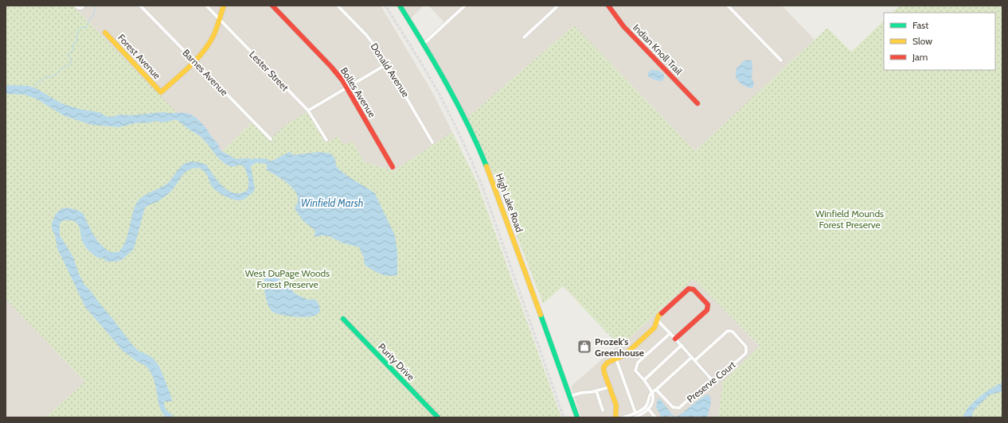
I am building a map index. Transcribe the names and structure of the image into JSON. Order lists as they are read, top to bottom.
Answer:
{
  "streets": {
    "street": [
      "Indian Knoll Trail",
      "Forest Avenue",
      "Donald Avenue",
      "Lester Street",
      "Barnes Avenue",
      "Bolles Avenue",
      "High Lake Road",
      "Purity Drive",
      "Preserve Court"
    ]
  },
  "crossings": [
    ["Forest Avenue", "Barnes Avenue"]
  ],
  "water": ["Winfield Marsh"],
  "parks": ["Winfield Mounds Forest Preserve", "West DuPage Woods Forest Preserve"],
  "places": {
    "shop": ["Prozek's Greenhouse"]
  },
  "legend": ["Fast", "Slow", "Jam"]
}
